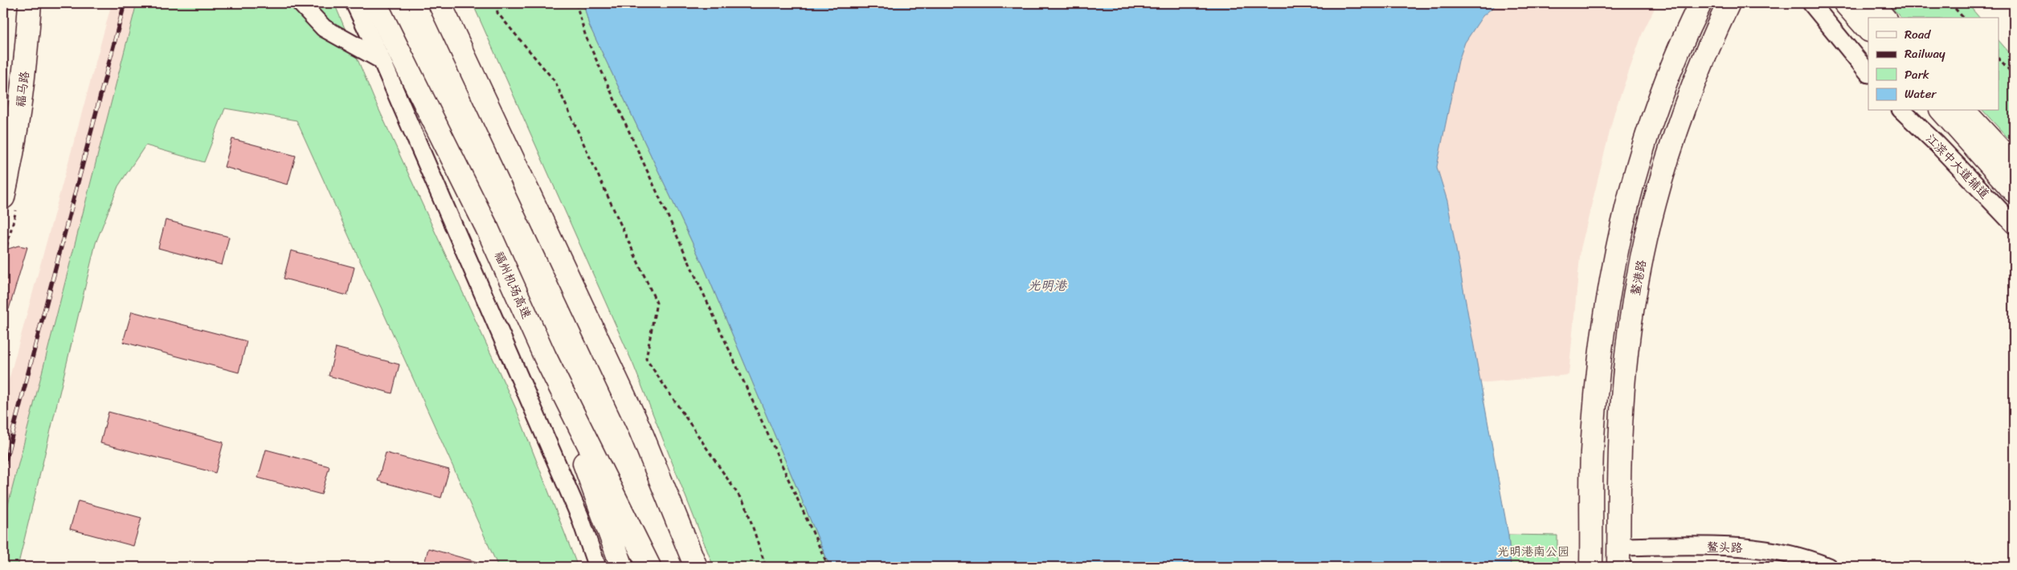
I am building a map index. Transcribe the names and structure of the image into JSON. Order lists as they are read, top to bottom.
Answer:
{
  "streets": {
    "main road": ["福马路", "鳌港路", "福州机场高速"],
    "street": ["江滨中大道辅道", "鳌头路"]
  },
  "crossings": [
    ["鳌港路", "鳌头路"]
  ],
  "water": ["光明港"],
  "parks": ["光明港南公园"],
  "legend": [
    "Road",
    "Railway",
    "Park",
    "Water"
  ]
}
